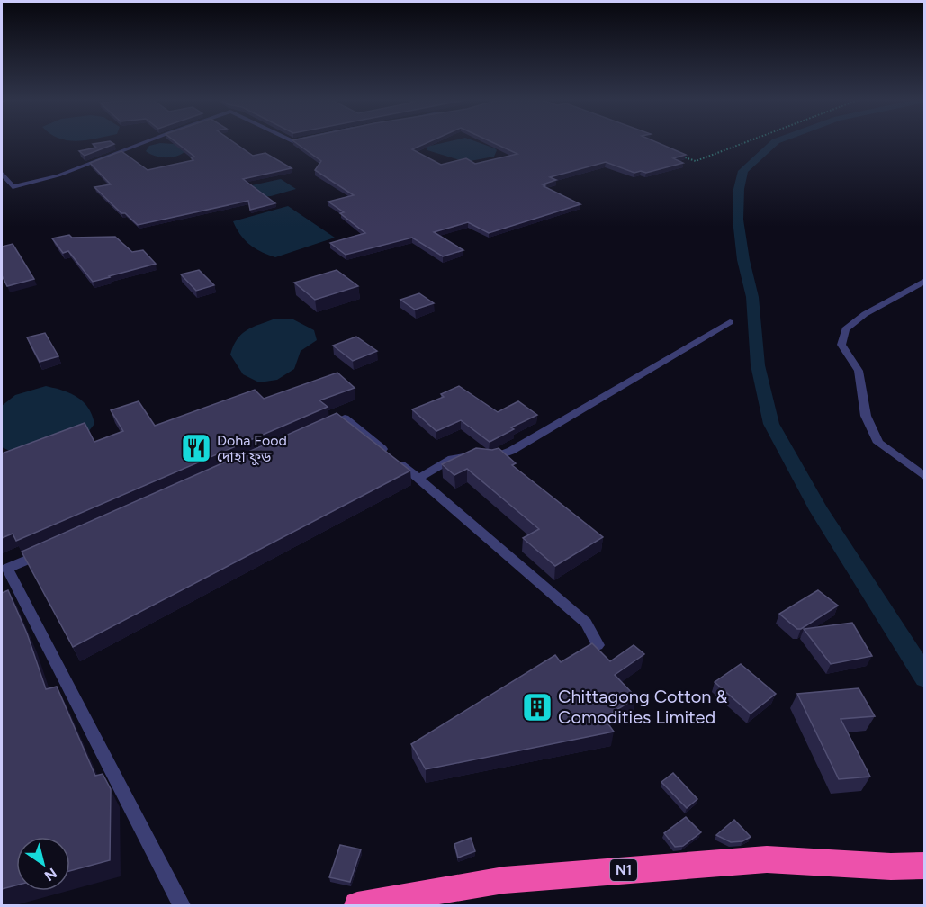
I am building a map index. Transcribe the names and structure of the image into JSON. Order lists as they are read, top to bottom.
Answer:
{
  "streets": {
    "highway": ["N1"]
  },
  "places": {
    "restaurant": ["Doha Food দোহা ফুড"],
    "building": ["Chittagong Cotton & Comodities Limited"]
  },
  "north": "bottom right"
}
